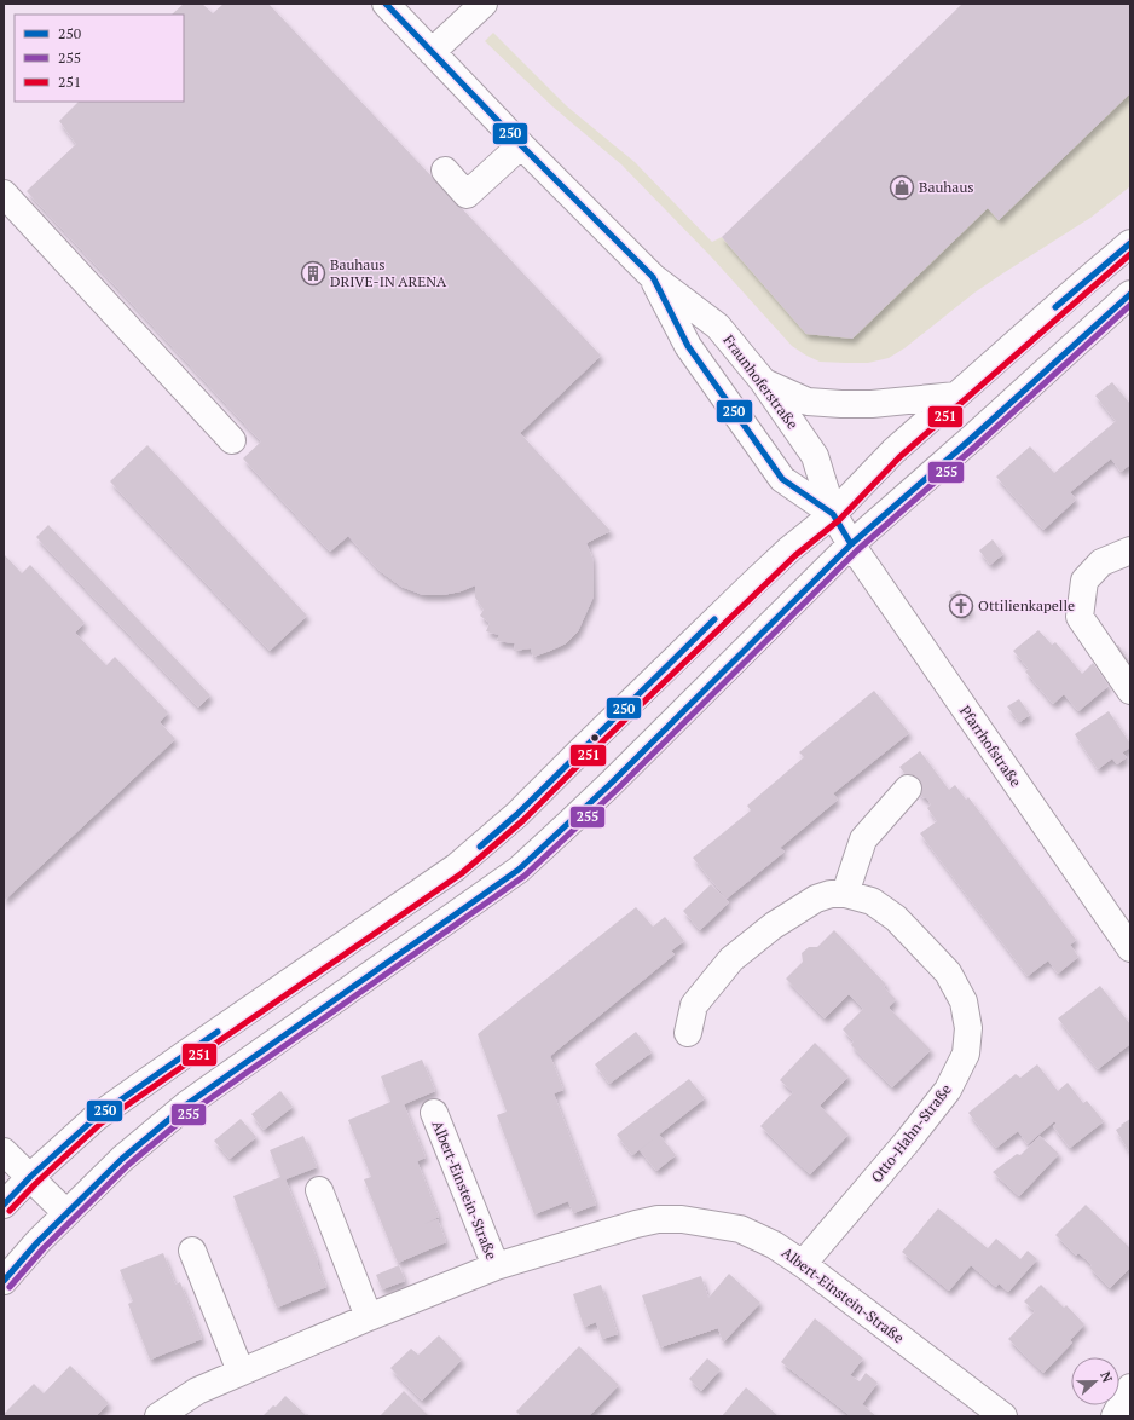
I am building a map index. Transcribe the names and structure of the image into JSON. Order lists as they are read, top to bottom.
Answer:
{
  "streets": {
    "street": [
      "Fraunhoferstraße",
      "Pfarrhofstraße",
      "Otto-Hahn-Straße",
      "Albert-Einstein-Straße"
    ]
  },
  "crossings": [
    ["Fraunhoferstraße", "Pfarrhofstraße"],
    ["Otto-Hahn-Straße", "Albert-Einstein-Straße"]
  ],
  "places": {
    "shop": ["Bauhaus"],
    "building": ["Bauhaus DRIVE-IN ARENA"],
    "church": ["Ottilienkapelle"]
  },
  "lines": ["transit line 250", "transit line 251", "transit line 255"],
  "legend": ["250", "255", "251"],
  "north": "right"
}
